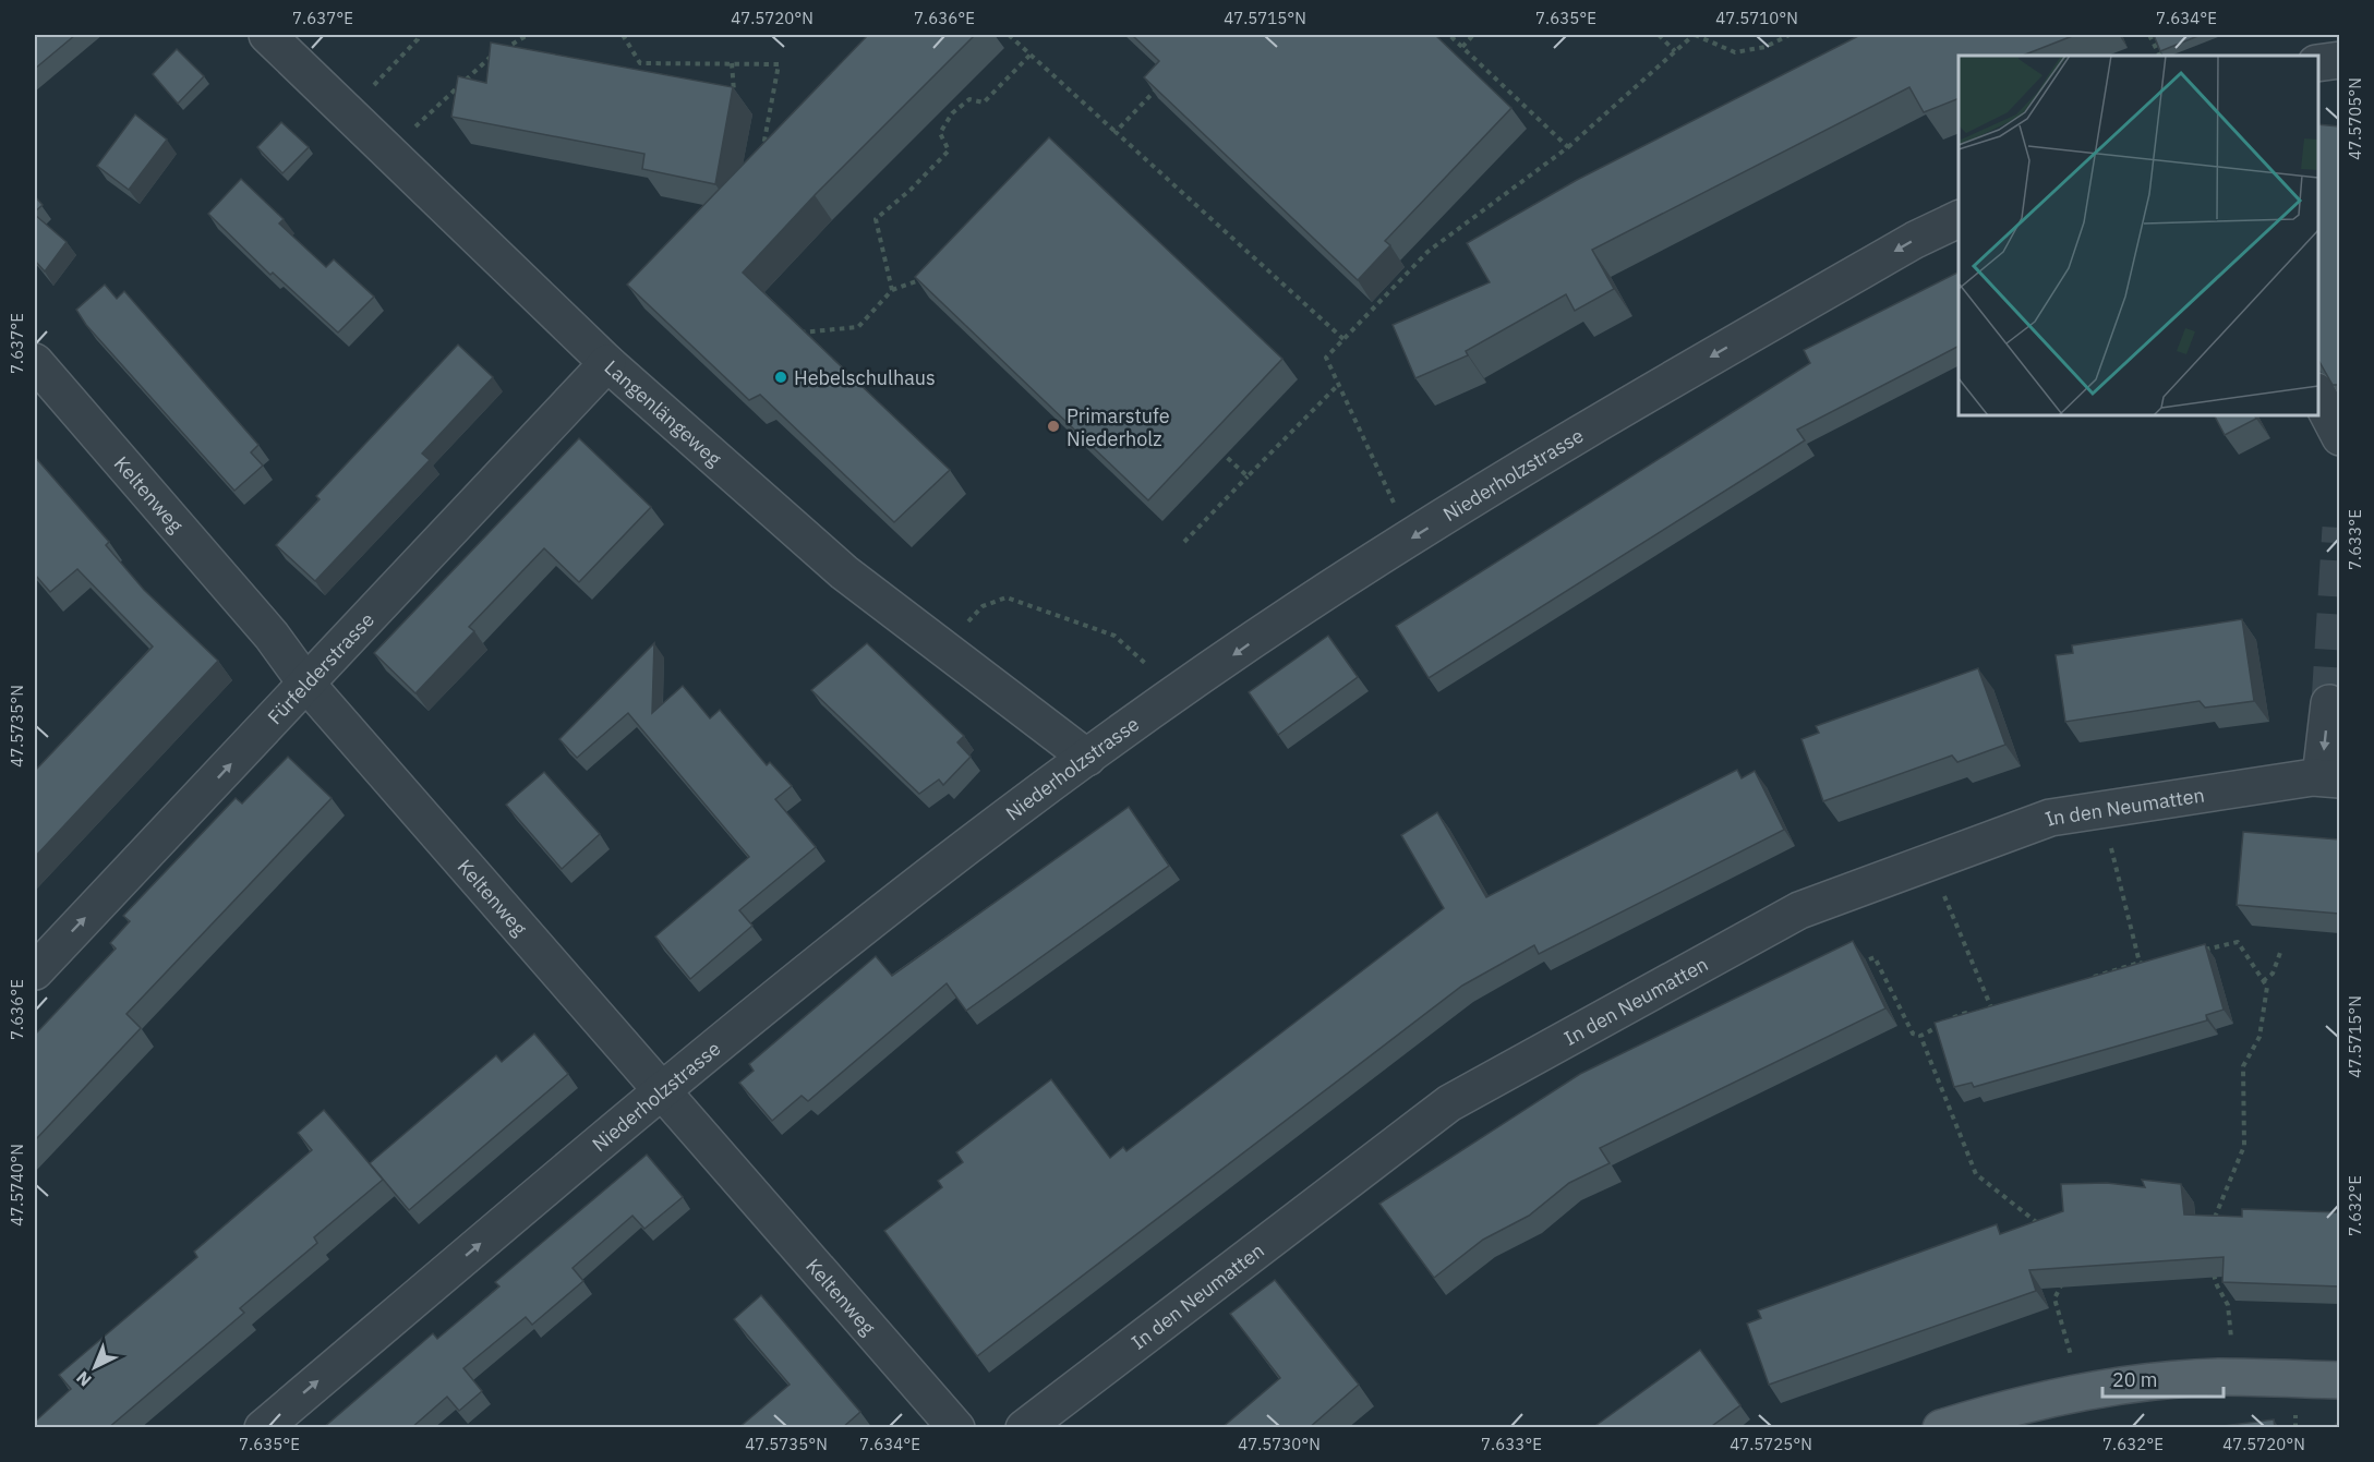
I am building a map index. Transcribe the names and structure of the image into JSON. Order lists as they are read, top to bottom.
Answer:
{
  "streets": {
    "street": [
      "Langenlängeweg",
      "Niederholzstrasse",
      "Keltenweg",
      "Fürfelderstrasse",
      "In den Neumatten"
    ]
  },
  "crossings": [
    ["Langenlängeweg", "Niederholzstrasse"],
    ["Langenlängeweg", "Fürfelderstrasse"],
    ["Niederholzstrasse", "Keltenweg"],
    ["Keltenweg", "Fürfelderstrasse"]
  ],
  "one_way": ["Fürfelderstrasse"],
  "places": ["Hebelschulhaus", "Primarstufe Niederholz"],
  "scale_bar": "20 m",
  "north": "bottom left",
  "coordinates": [
    "7.637°E",
    "47.5720°N",
    "7.636°E",
    "47.5715°N",
    "7.635°E",
    "47.5710°N",
    "7.634°E",
    "47.5705°N",
    "7.633°E",
    "47.5735°N",
    "47.5740°N",
    "7.632°E",
    "47.5730°N",
    "47.5725°N"
  ]
}
